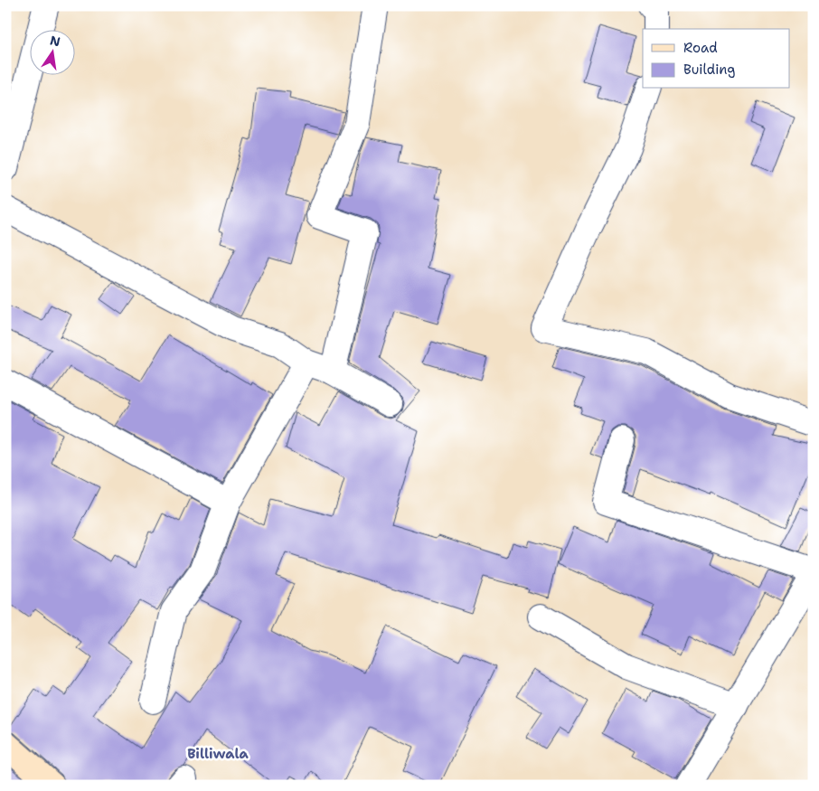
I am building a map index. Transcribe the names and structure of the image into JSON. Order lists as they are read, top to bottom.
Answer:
{
  "districts": ["Billiwala"],
  "legend": ["Road", "Building"],
  "north": "top"
}
